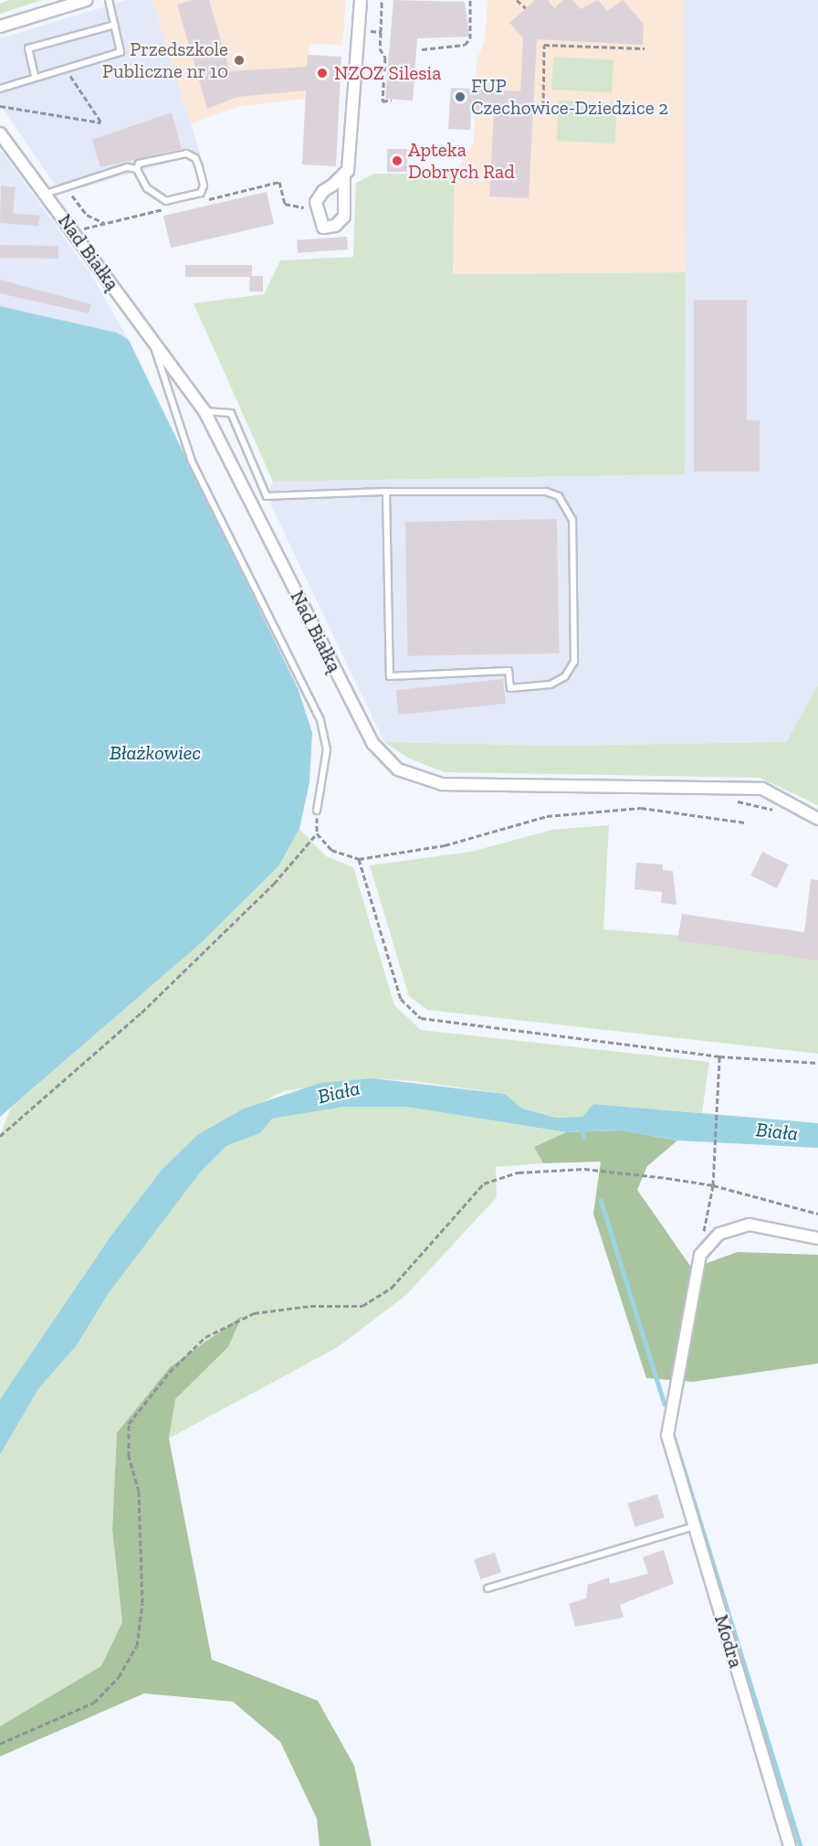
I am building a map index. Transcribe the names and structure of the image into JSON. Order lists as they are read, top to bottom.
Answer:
{
  "streets": {
    "street": ["Nad Białką", "Modra"]
  },
  "water": ["Błażkowiec", "Biała"],
  "places": [
    "Przedszkole Publiczne nr 10",
    "NZOZ Silesia",
    "FUP Czechowice-Dziedzice 2",
    "Apteka Dobrych Rad"
  ]
}
